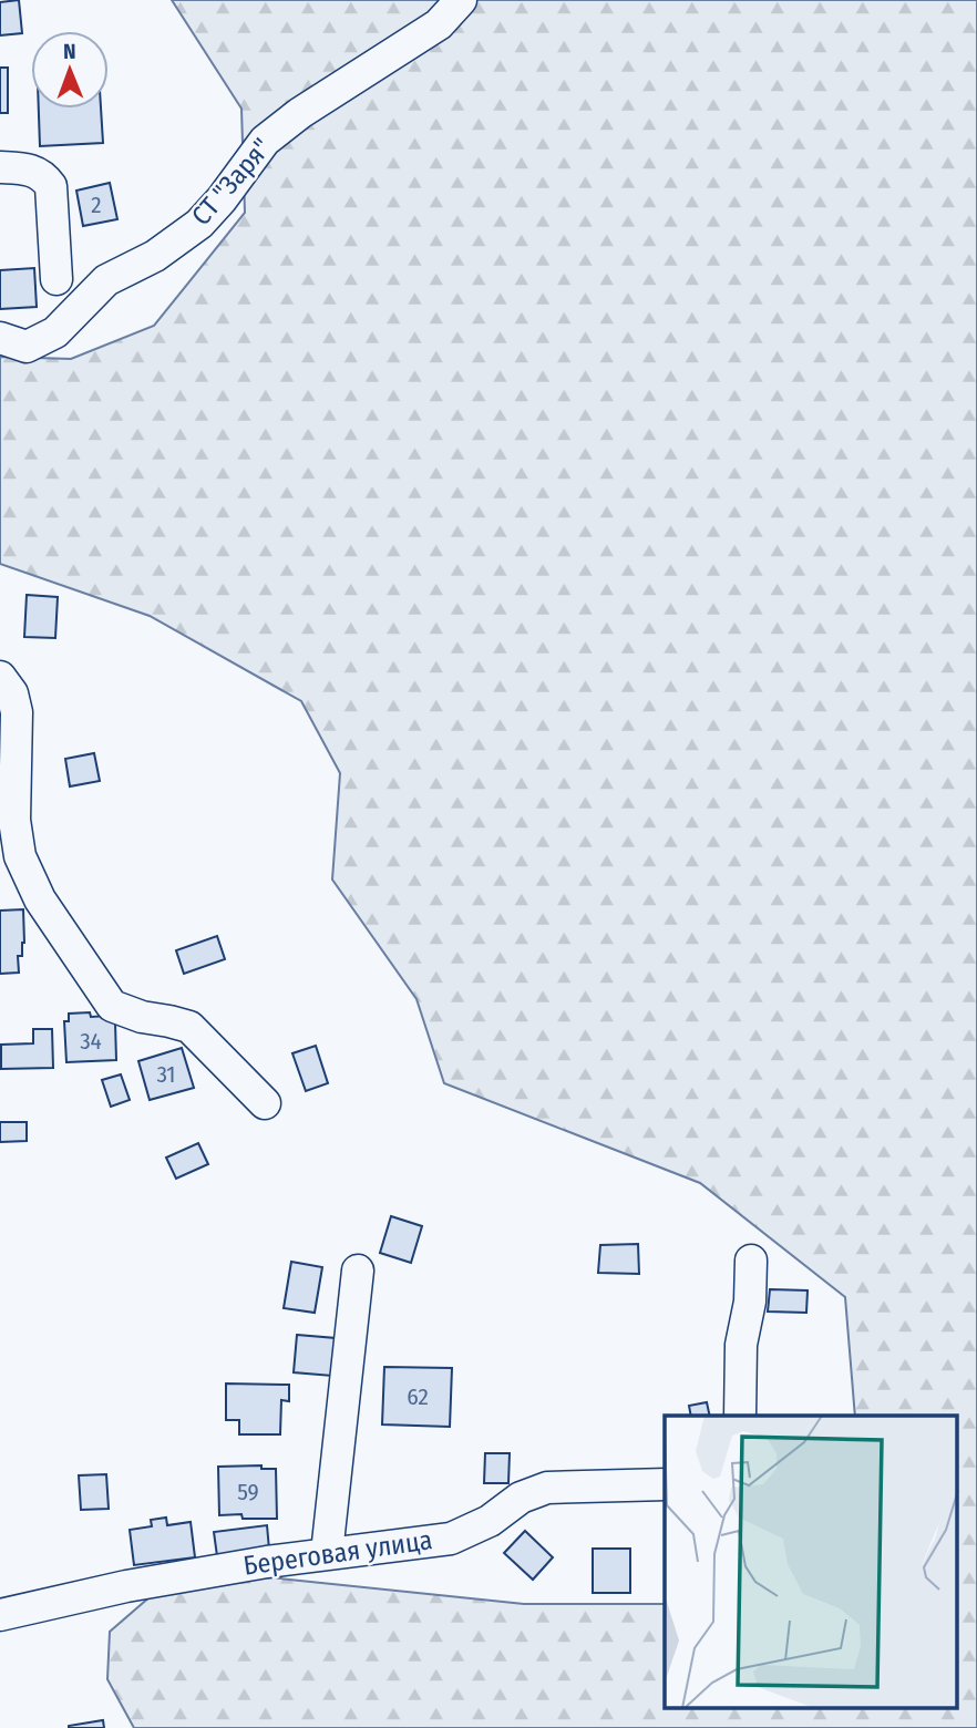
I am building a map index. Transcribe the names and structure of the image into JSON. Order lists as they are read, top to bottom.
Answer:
{
  "streets": {
    "street": ["СТ \"Заря\"", "Береговая улица"]
  },
  "house_numbers": [
    "2",
    "34",
    "31",
    "62",
    "59"
  ],
  "north": "top"
}
